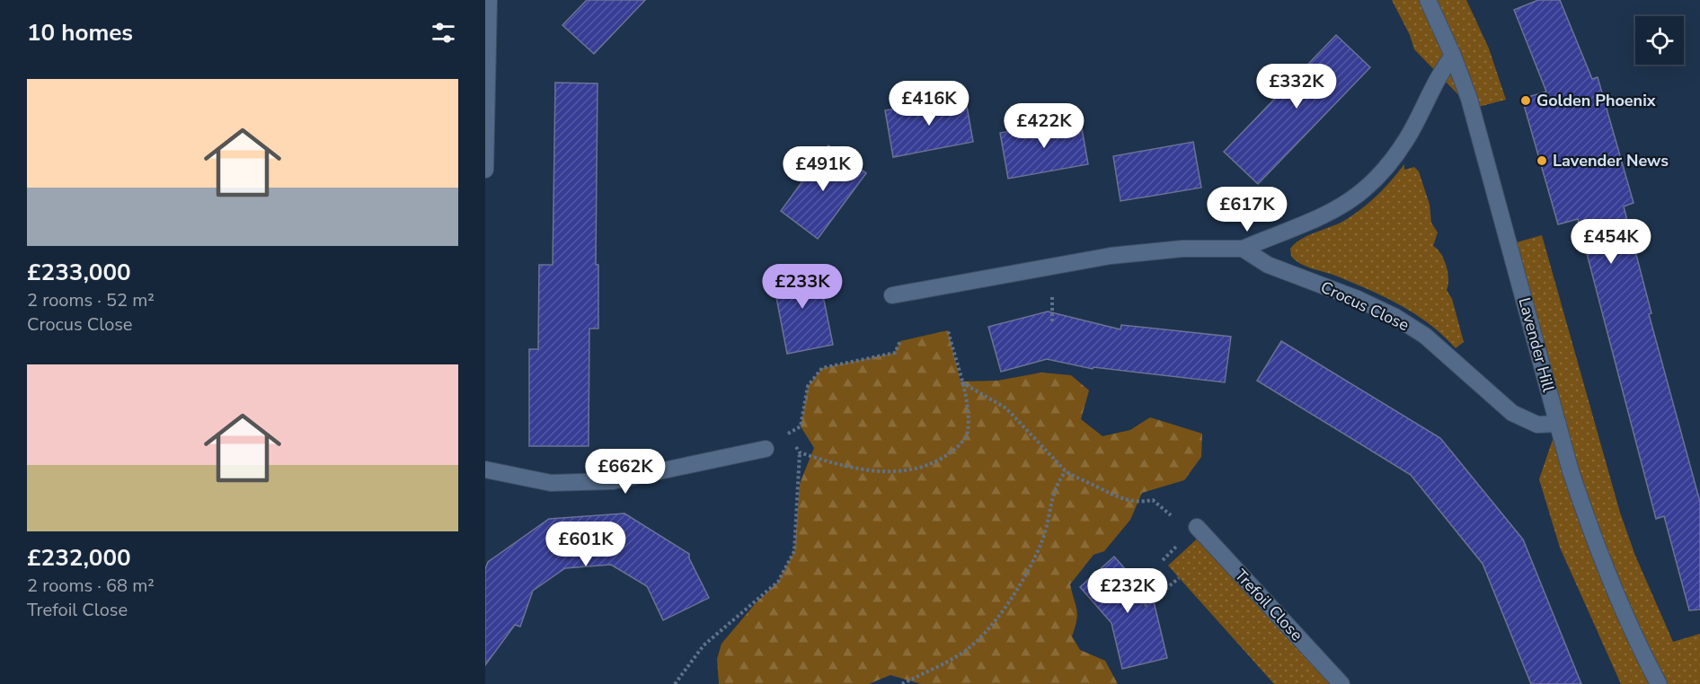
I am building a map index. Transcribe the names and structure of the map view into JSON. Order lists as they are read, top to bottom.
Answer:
{
  "streets": {
    "street": ["Crocus Close", "Lavender Hill", "Trefoil Close"]
  },
  "crossings": [
    ["Crocus Close", "Lavender Hill"]
  ],
  "places": ["Golden Phoenix", "Lavender News"],
  "page": {
    "heading": "10 homes",
    "price": [
      "£332K",
      "£416K",
      "£422K",
      "£491K",
      "£617K",
      "£454K",
      "£233K",
      "£662K",
      "£601K",
      "£232K"
    ],
    "list": [
      {
        "name": "£233,000",
        "note": "2 rooms · 52 m² · Crocus Close"
      },
      {
        "name": "£232,000",
        "note": "2 rooms · 68 m² · Trefoil Close"
      }
    ]
  }
}
